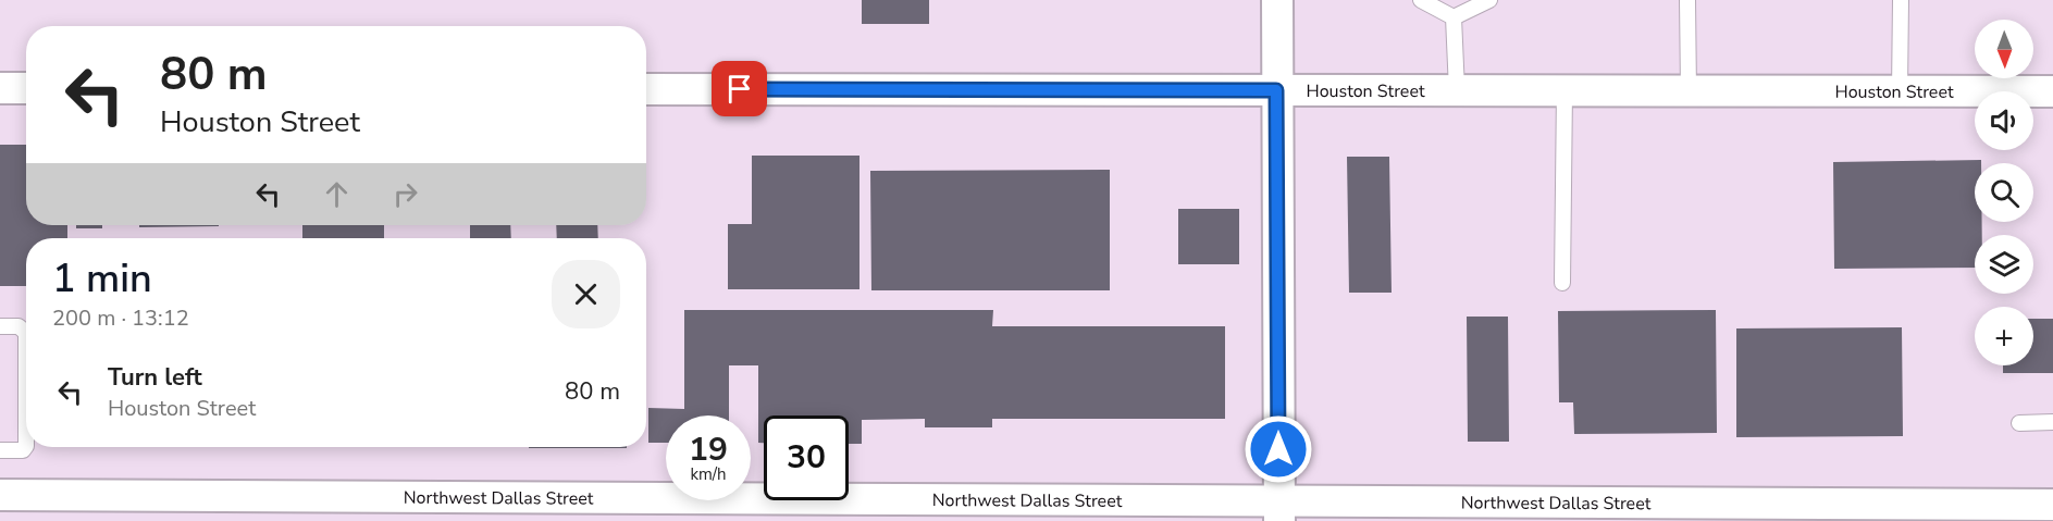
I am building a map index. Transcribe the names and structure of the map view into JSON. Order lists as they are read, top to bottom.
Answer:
{
  "streets": {
    "street": ["Houston Street", "Northwest Dallas Street"]
  },
  "north": "bottom",
  "page": {
    "map_buttons": "+",
    "turn": ["80 m", "Houston Street"],
    "heading": ["1 min", "200 m · 13:12"],
    "list": [
      {
        "name": "Turn left",
        "note": "Houston Street",
        "value": "80 m"
      }
    ],
    "speed": "19 km/h",
    "limit": "30"
  }
}
